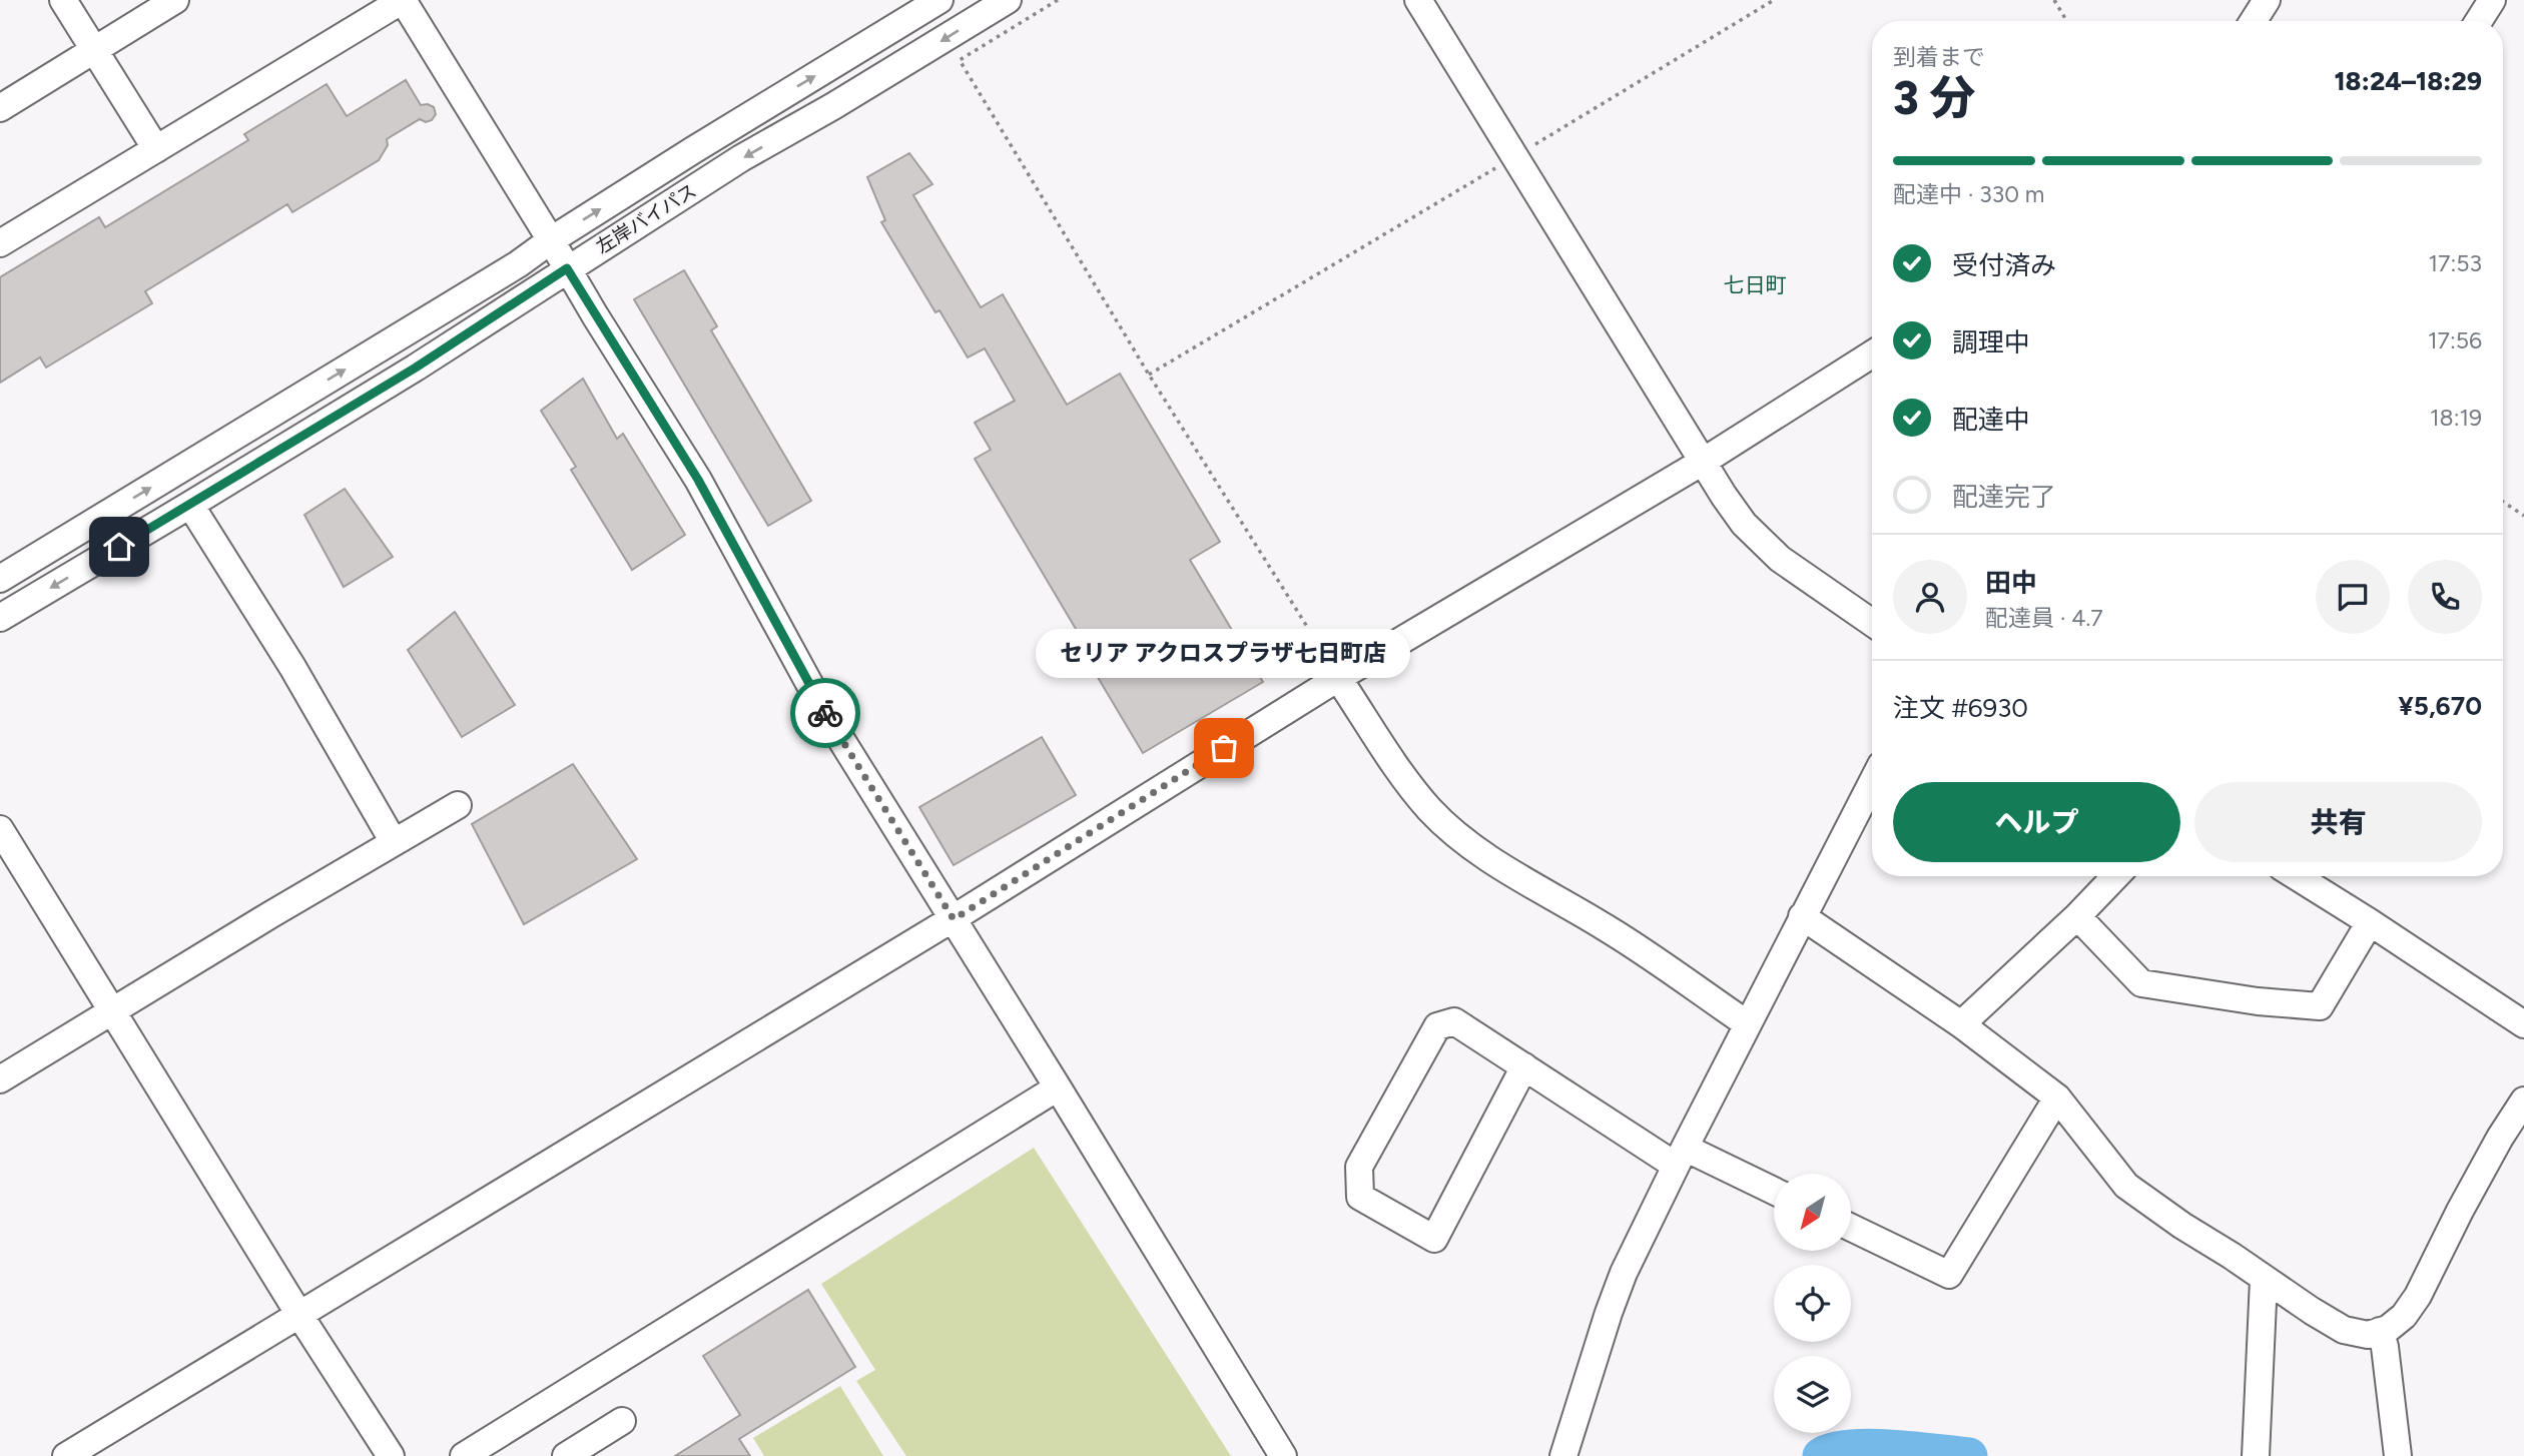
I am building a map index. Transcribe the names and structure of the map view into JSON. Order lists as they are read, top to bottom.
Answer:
{
  "streets": {
    "street": ["左岸バイパス"]
  },
  "districts": ["七日町"],
  "places": ["セリア アクロスプラザ七日町店"],
  "north": "bottom left",
  "page": {
    "heading": ["3 分", "到着まで", "18:24–18:29"],
    "panel": [
      "田中",
      "配達員 · 4.7",
      "注文 #6930",
      "¥5,670"
    ],
    "bar": "配達中 · 330 m",
    "list": [
      ["受付済み", "17:53"],
      ["調理中", "17:56"],
      ["配達中", "18:19"],
      "配達完了"
    ],
    "bubble": "セリア アクロスプラザ七日町店",
    "buttons": ["ヘルプ", "共有"]
  }
}
